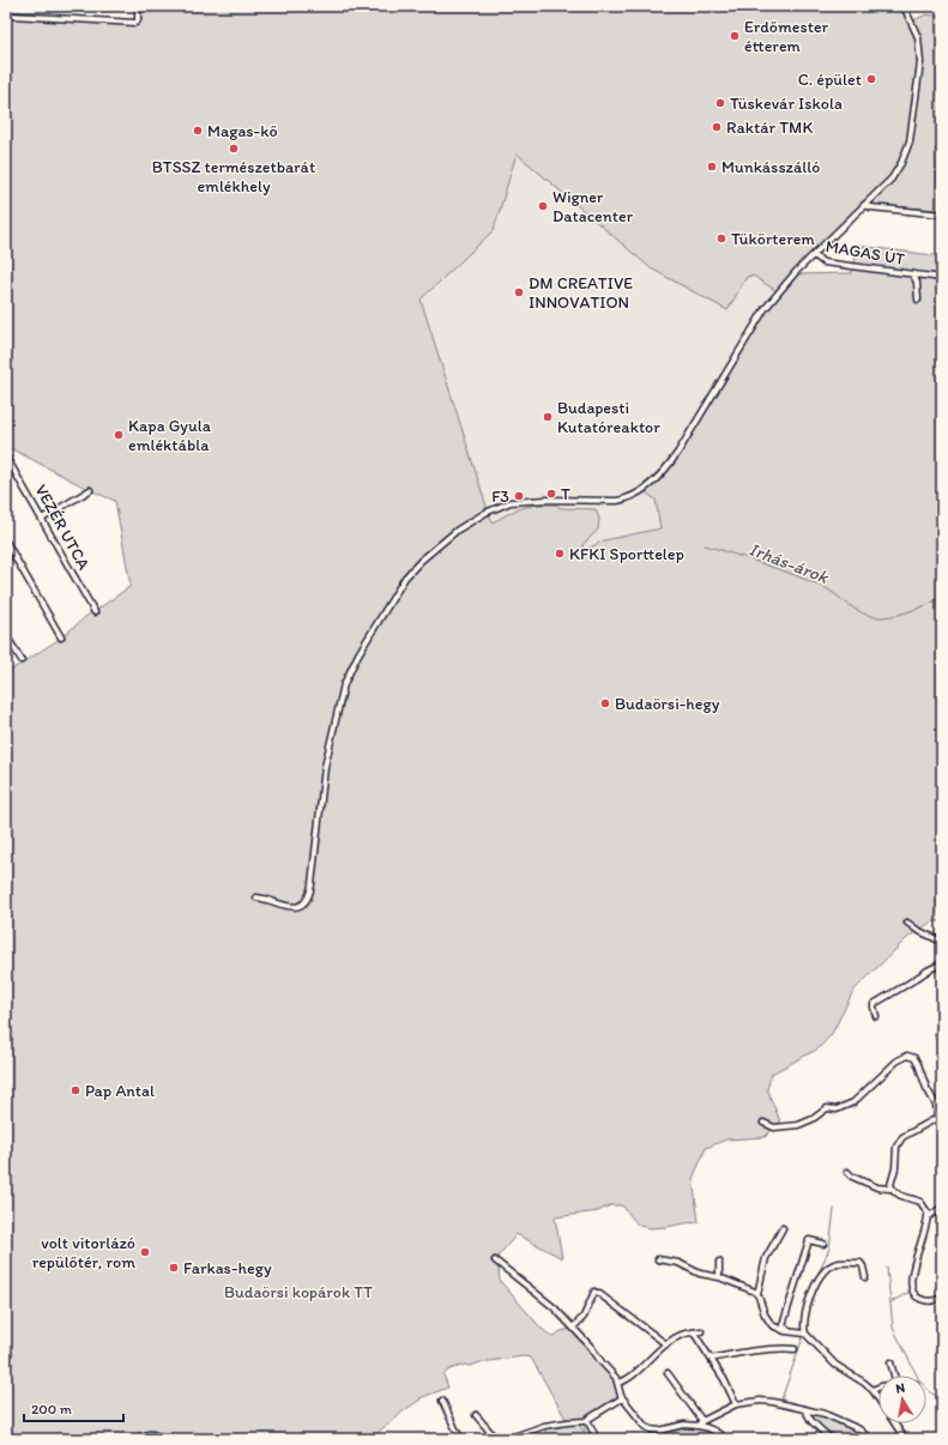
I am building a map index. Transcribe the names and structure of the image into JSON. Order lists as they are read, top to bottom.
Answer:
{
  "streets": {
    "street": ["MAGAS ÚT", "VEZÉR UTCA"]
  },
  "water": ["Irhás-árok"],
  "parks": ["Budaörsi kopárok TT"],
  "places": [
    "Erdőmester étterem",
    "C. épület",
    "Tüskevár Iskola",
    "Raktár TMK",
    "Magas-kő",
    "BTSSZ természetbarát emlékhely",
    "Munkásszálló",
    "Wigner Datacenter",
    "Tükörterem",
    "DM CREATIVE INNOVATION",
    "Budapesti Kutatóreaktor",
    "Kapa Gyula emléktábla",
    "T",
    "F3",
    "KFKI Sporttelep",
    "Budaörsi-hegy",
    "Pap Antal",
    "volt vitorlázó repülőtér, rom",
    "Farkas-hegy"
  ],
  "scale_bar": "200 m",
  "north": "top"
}
